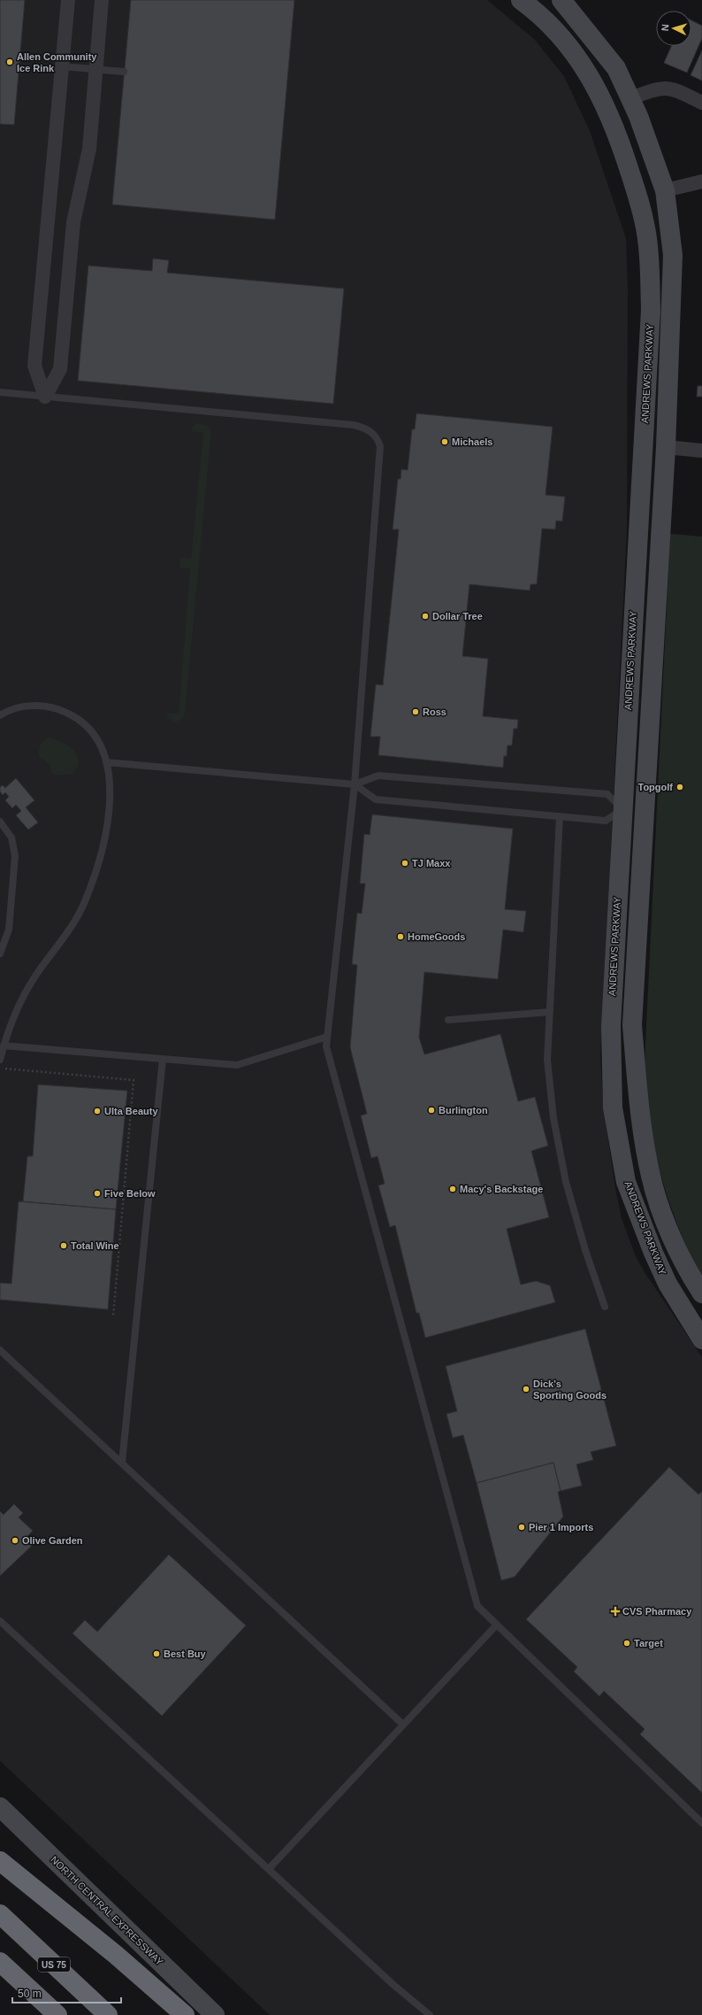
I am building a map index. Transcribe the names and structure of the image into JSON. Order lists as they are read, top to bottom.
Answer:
{
  "streets": {
    "highway": ["US 75"],
    "street": ["ANDREWS PARKWAY", "NORTH CENTRAL EXPRESSWAY"]
  },
  "places": {
    "other": [
      "Allen Community Ice Rink",
      "Michaels",
      "Dollar Tree",
      "Ross",
      "Topgolf",
      "TJ Maxx",
      "HomeGoods",
      "Burlington",
      "Ulta Beauty",
      "Macy's Backstage",
      "Five Below",
      "Total Wine",
      "Dick's Sporting Goods",
      "Pier 1 Imports",
      "Olive Garden",
      "Target",
      "Best Buy"
    ],
    "health": ["CVS Pharmacy"]
  },
  "scale_bar": "50 m",
  "north": "left"
}
